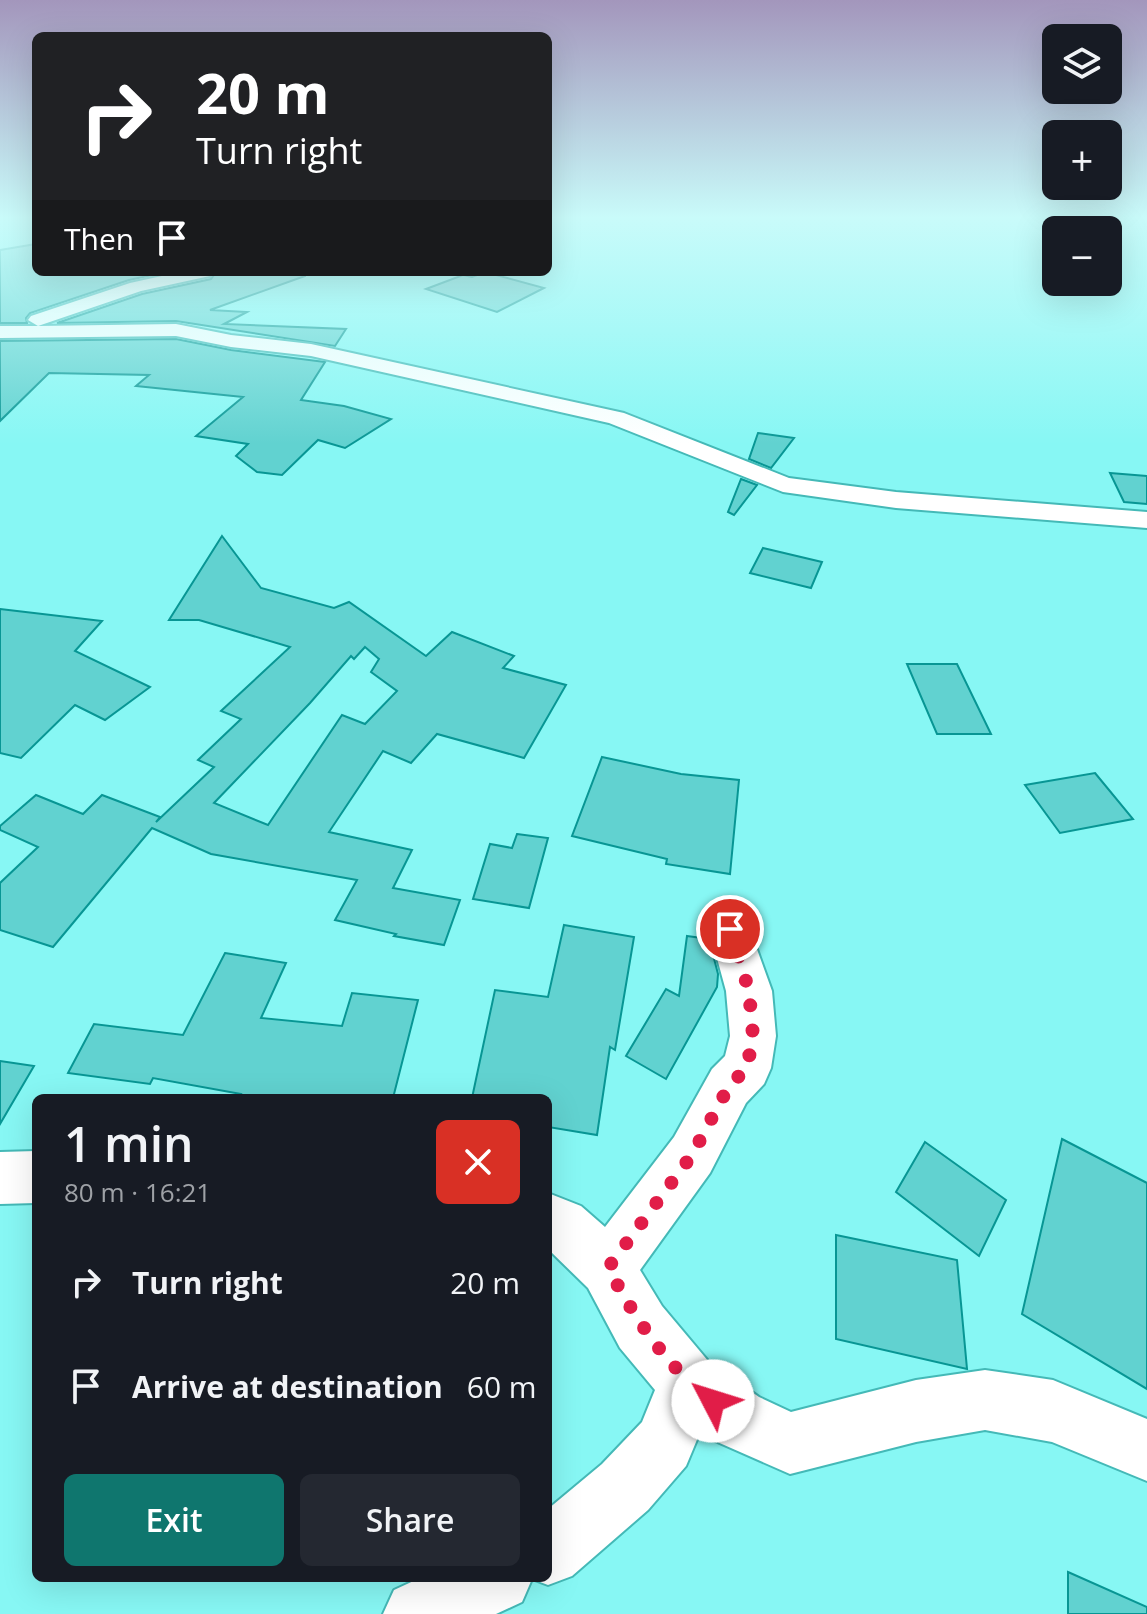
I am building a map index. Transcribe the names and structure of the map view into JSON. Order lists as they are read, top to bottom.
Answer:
{
  "page": {
    "map_buttons": ["+", "−"],
    "turn": ["20 m", "Turn right"],
    "then": "Then",
    "heading": ["1 min", "80 m · 16:21"],
    "list": [
      {
        "name": "Turn right",
        "value": "20 m"
      },
      {
        "name": "Arrive at destination",
        "value": "60 m"
      }
    ],
    "buttons": ["Exit", "Share"]
  }
}
